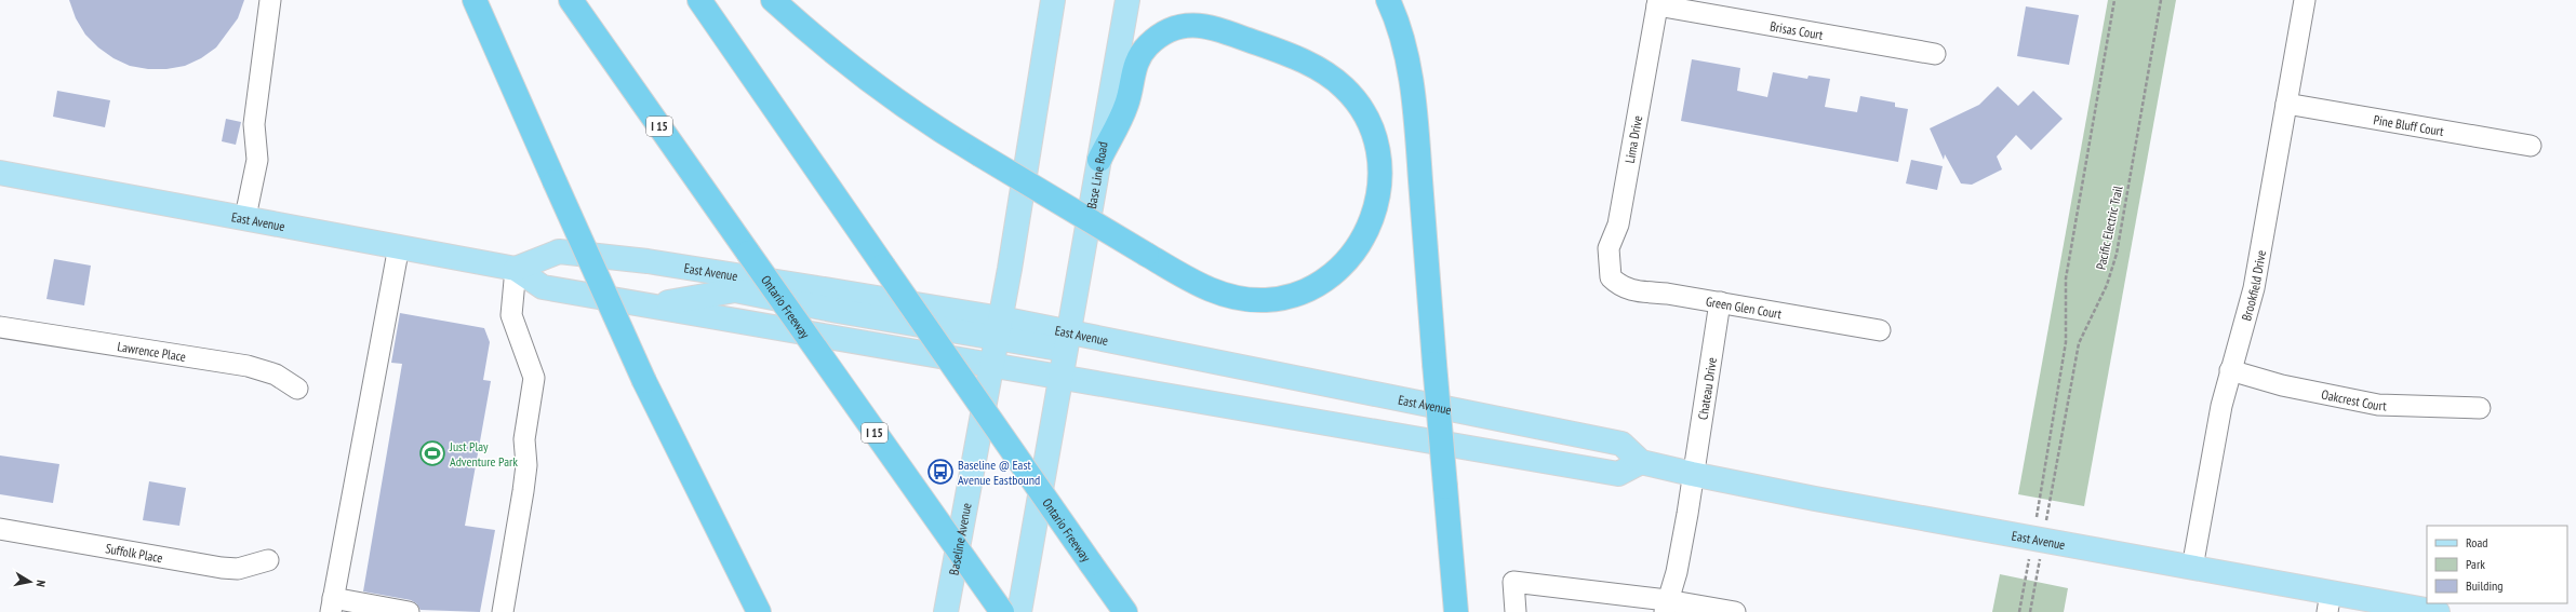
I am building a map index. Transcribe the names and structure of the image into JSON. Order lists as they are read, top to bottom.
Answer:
{
  "streets": {
    "highway": ["I 15", "Ontario Freeway"],
    "main road": ["Base Line Road", "East Avenue", "Baseline Avenue"],
    "street": [
      "Brisas Court",
      "Pine Bluff Court",
      "Lima Drive",
      "Brookfield Drive",
      "Green Glen Court",
      "Lawrence Place",
      "Chateau Drive",
      "Oakcrest Court",
      "Suffolk Place"
    ],
    "path": ["Pacific Electric Trail"]
  },
  "crossings": [
    ["Brisas Court", "Lima Drive"],
    ["Pine Bluff Court", "Brookfield Drive"],
    ["Lima Drive", "Green Glen Court"],
    ["Base Line Road", "East Avenue"],
    ["East Avenue", "Brookfield Drive"],
    ["East Avenue", "Chateau Drive"],
    ["East Avenue", "Baseline Avenue"],
    ["Brookfield Drive", "Oakcrest Court"],
    ["Green Glen Court", "Chateau Drive"]
  ],
  "places": {
    "sports": ["Just Play Adventure Park"],
    "bus stop": ["Baseline @ East Avenue Eastbound"]
  },
  "legend": ["Road", "Park", "Building"],
  "north": "right"
}
